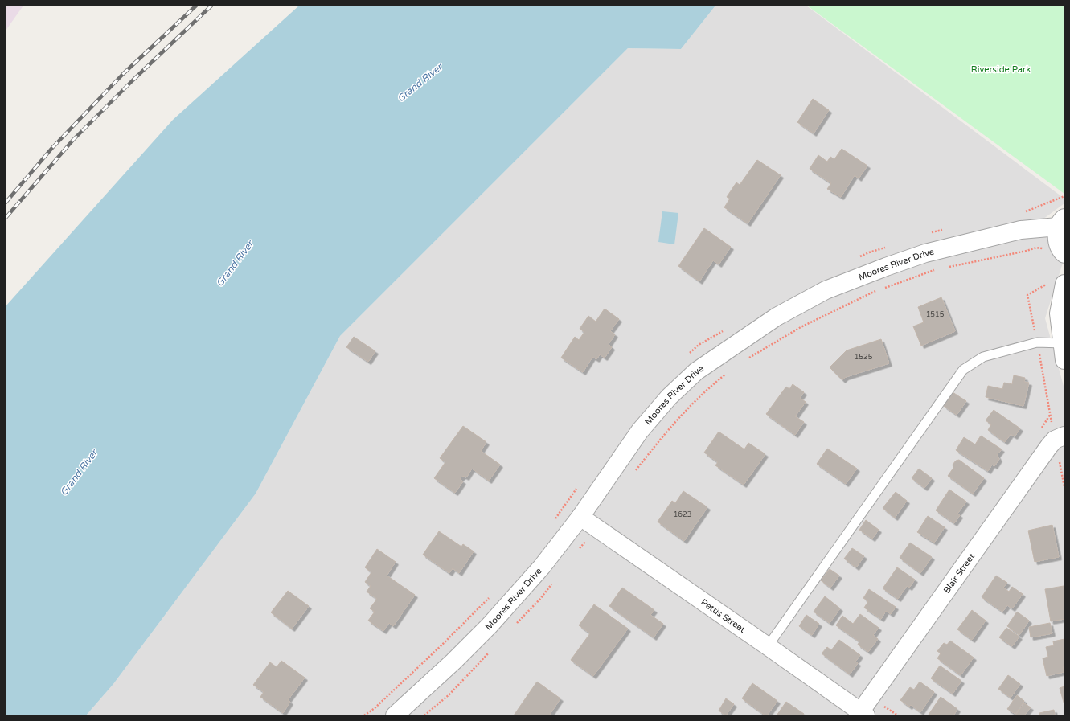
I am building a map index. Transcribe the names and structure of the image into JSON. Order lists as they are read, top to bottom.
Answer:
{
  "streets": {
    "street": ["Moores River Drive", "Blair Street", "Pettis Street"]
  },
  "crossings": [
    ["Moores River Drive", "Pettis Street"],
    ["Blair Street", "Pettis Street"]
  ],
  "water": ["Grand River"],
  "parks": ["Riverside Park"],
  "house_numbers": ["1515", "1525", "1623"]
}
